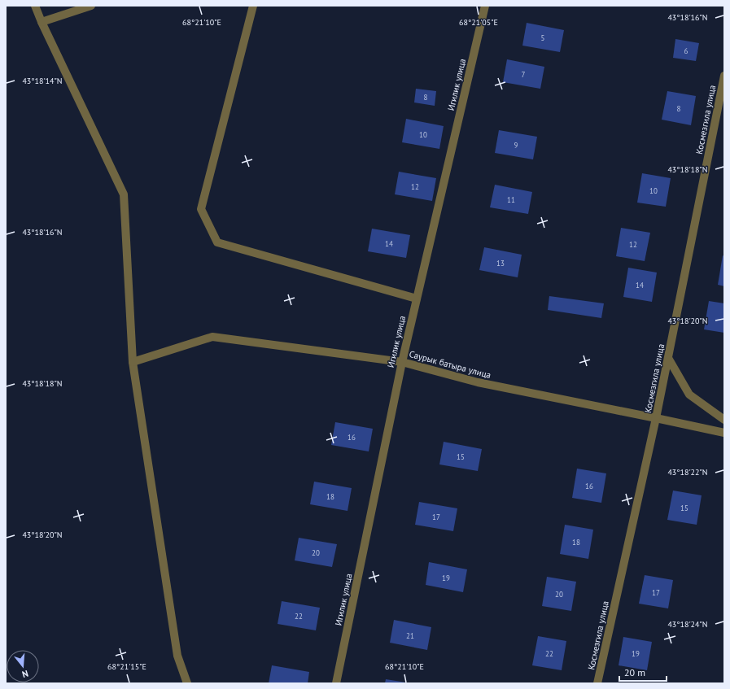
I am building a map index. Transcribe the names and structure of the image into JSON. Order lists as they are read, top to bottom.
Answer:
{
  "streets": {
    "street": ["Игилик улица", "Космезгила улица", "Саурык батыра улица"]
  },
  "crossings": [
    ["Игилик улица", "Саурык батыра улица"],
    ["Космезгила улица", "Саурык батыра улица"]
  ],
  "house_numbers": [
    "5",
    "6",
    "7",
    "8",
    "8",
    "10",
    "9",
    "12",
    "10",
    "11",
    "14",
    "12",
    "13",
    "14",
    "16",
    "15",
    "16",
    "18",
    "15",
    "17",
    "18",
    "20",
    "19",
    "17",
    "20",
    "22",
    "21",
    "22",
    "19"
  ],
  "scale_bar": "20 m",
  "north": "bottom",
  "coordinates": [
    "43°18'16\"N",
    "68°21'10\"E",
    "68°21'05\"E",
    "43°18'14\"N",
    "43°18'18\"N",
    "43°18'20\"N",
    "43°18'22\"N",
    "43°18'24\"N",
    "68°21'15\"E"
  ]
}
